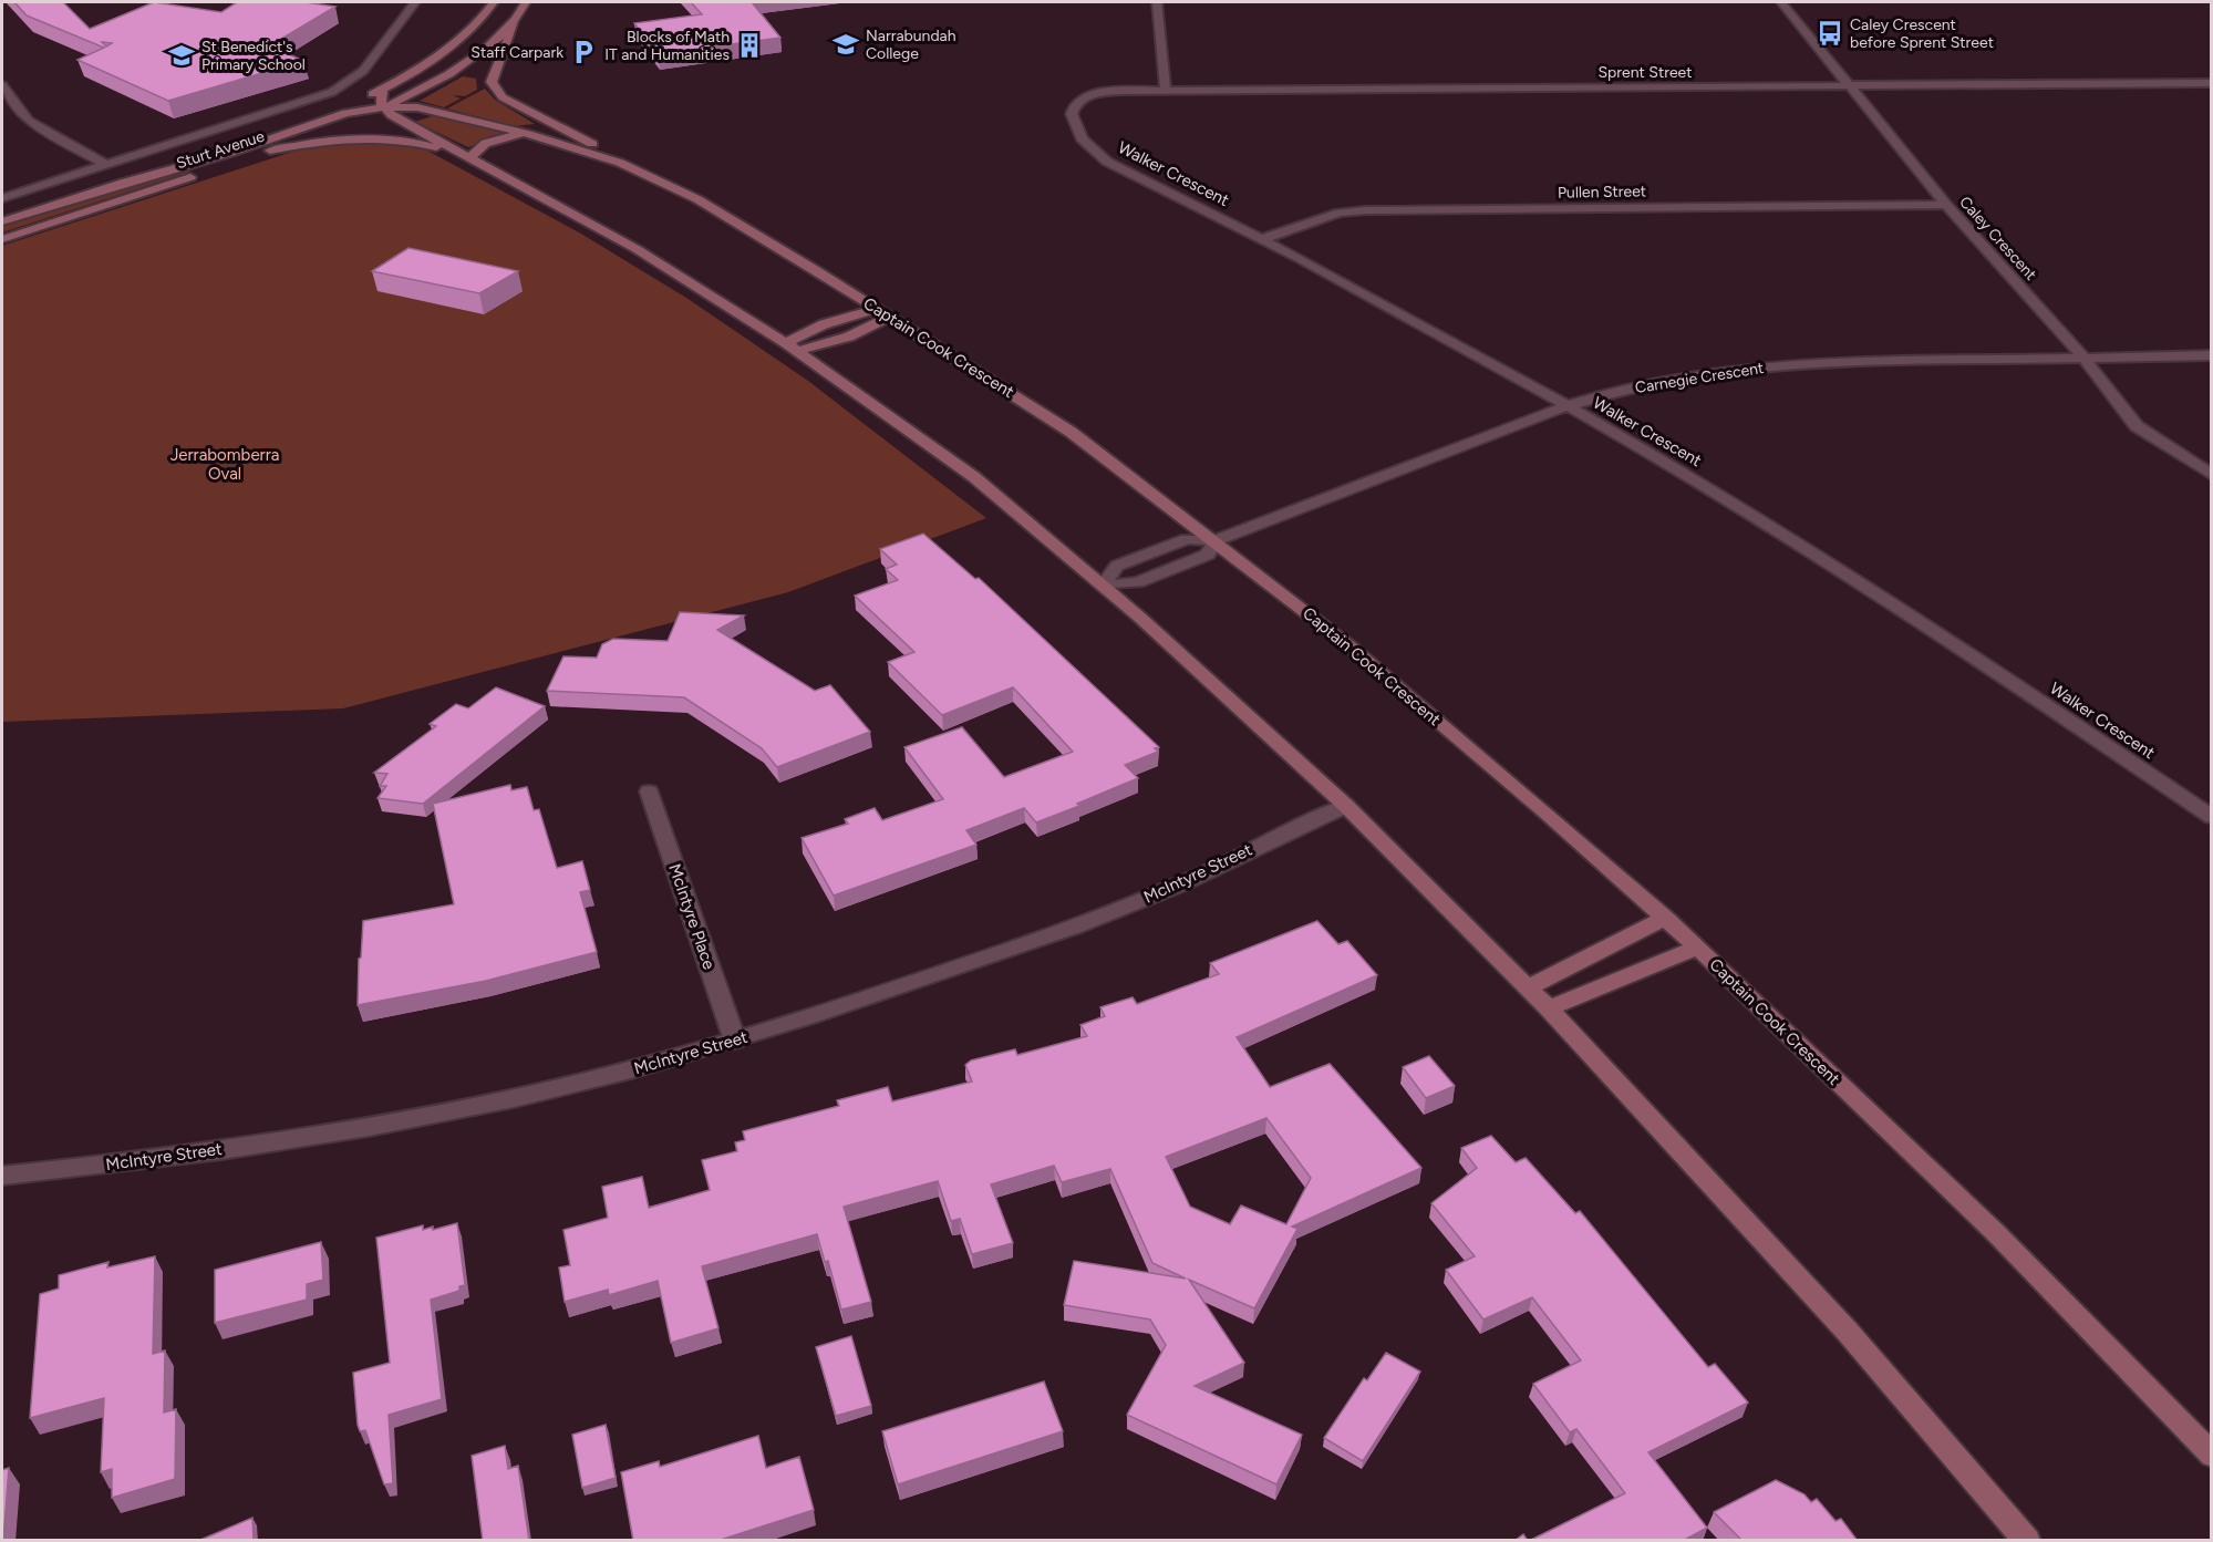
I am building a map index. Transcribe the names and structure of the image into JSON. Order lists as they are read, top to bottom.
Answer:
{
  "streets": {
    "main road": ["Sturt Avenue", "Captain Cook Crescent"],
    "street": [
      "Sprent Street",
      "Walker Crescent",
      "Pullen Street",
      "Caley Crescent",
      "Carnegie Crescent",
      "McIntyre Street",
      "McIntyre Place"
    ]
  },
  "crossings": [
    ["Sprent Street", "Walker Crescent"],
    ["Sprent Street", "Caley Crescent"],
    ["Sturt Avenue", "Captain Cook Crescent"],
    ["Walker Crescent", "Pullen Street"],
    ["Walker Crescent", "Carnegie Crescent"],
    ["Pullen Street", "Caley Crescent"],
    ["Caley Crescent", "Carnegie Crescent"],
    ["Captain Cook Crescent", "Carnegie Crescent"],
    ["McIntyre Street", "McIntyre Place"]
  ],
  "parks": ["Jerrabomberra Oval"],
  "places": {
    "bus stop": ["Caley Crescent before Sprent Street"],
    "school or university": ["Narrabundah College", "St Benedict's Primary School"],
    "building": ["Blocks of Math IT and Humanities"],
    "parking": ["Staff Carpark"]
  }
}
